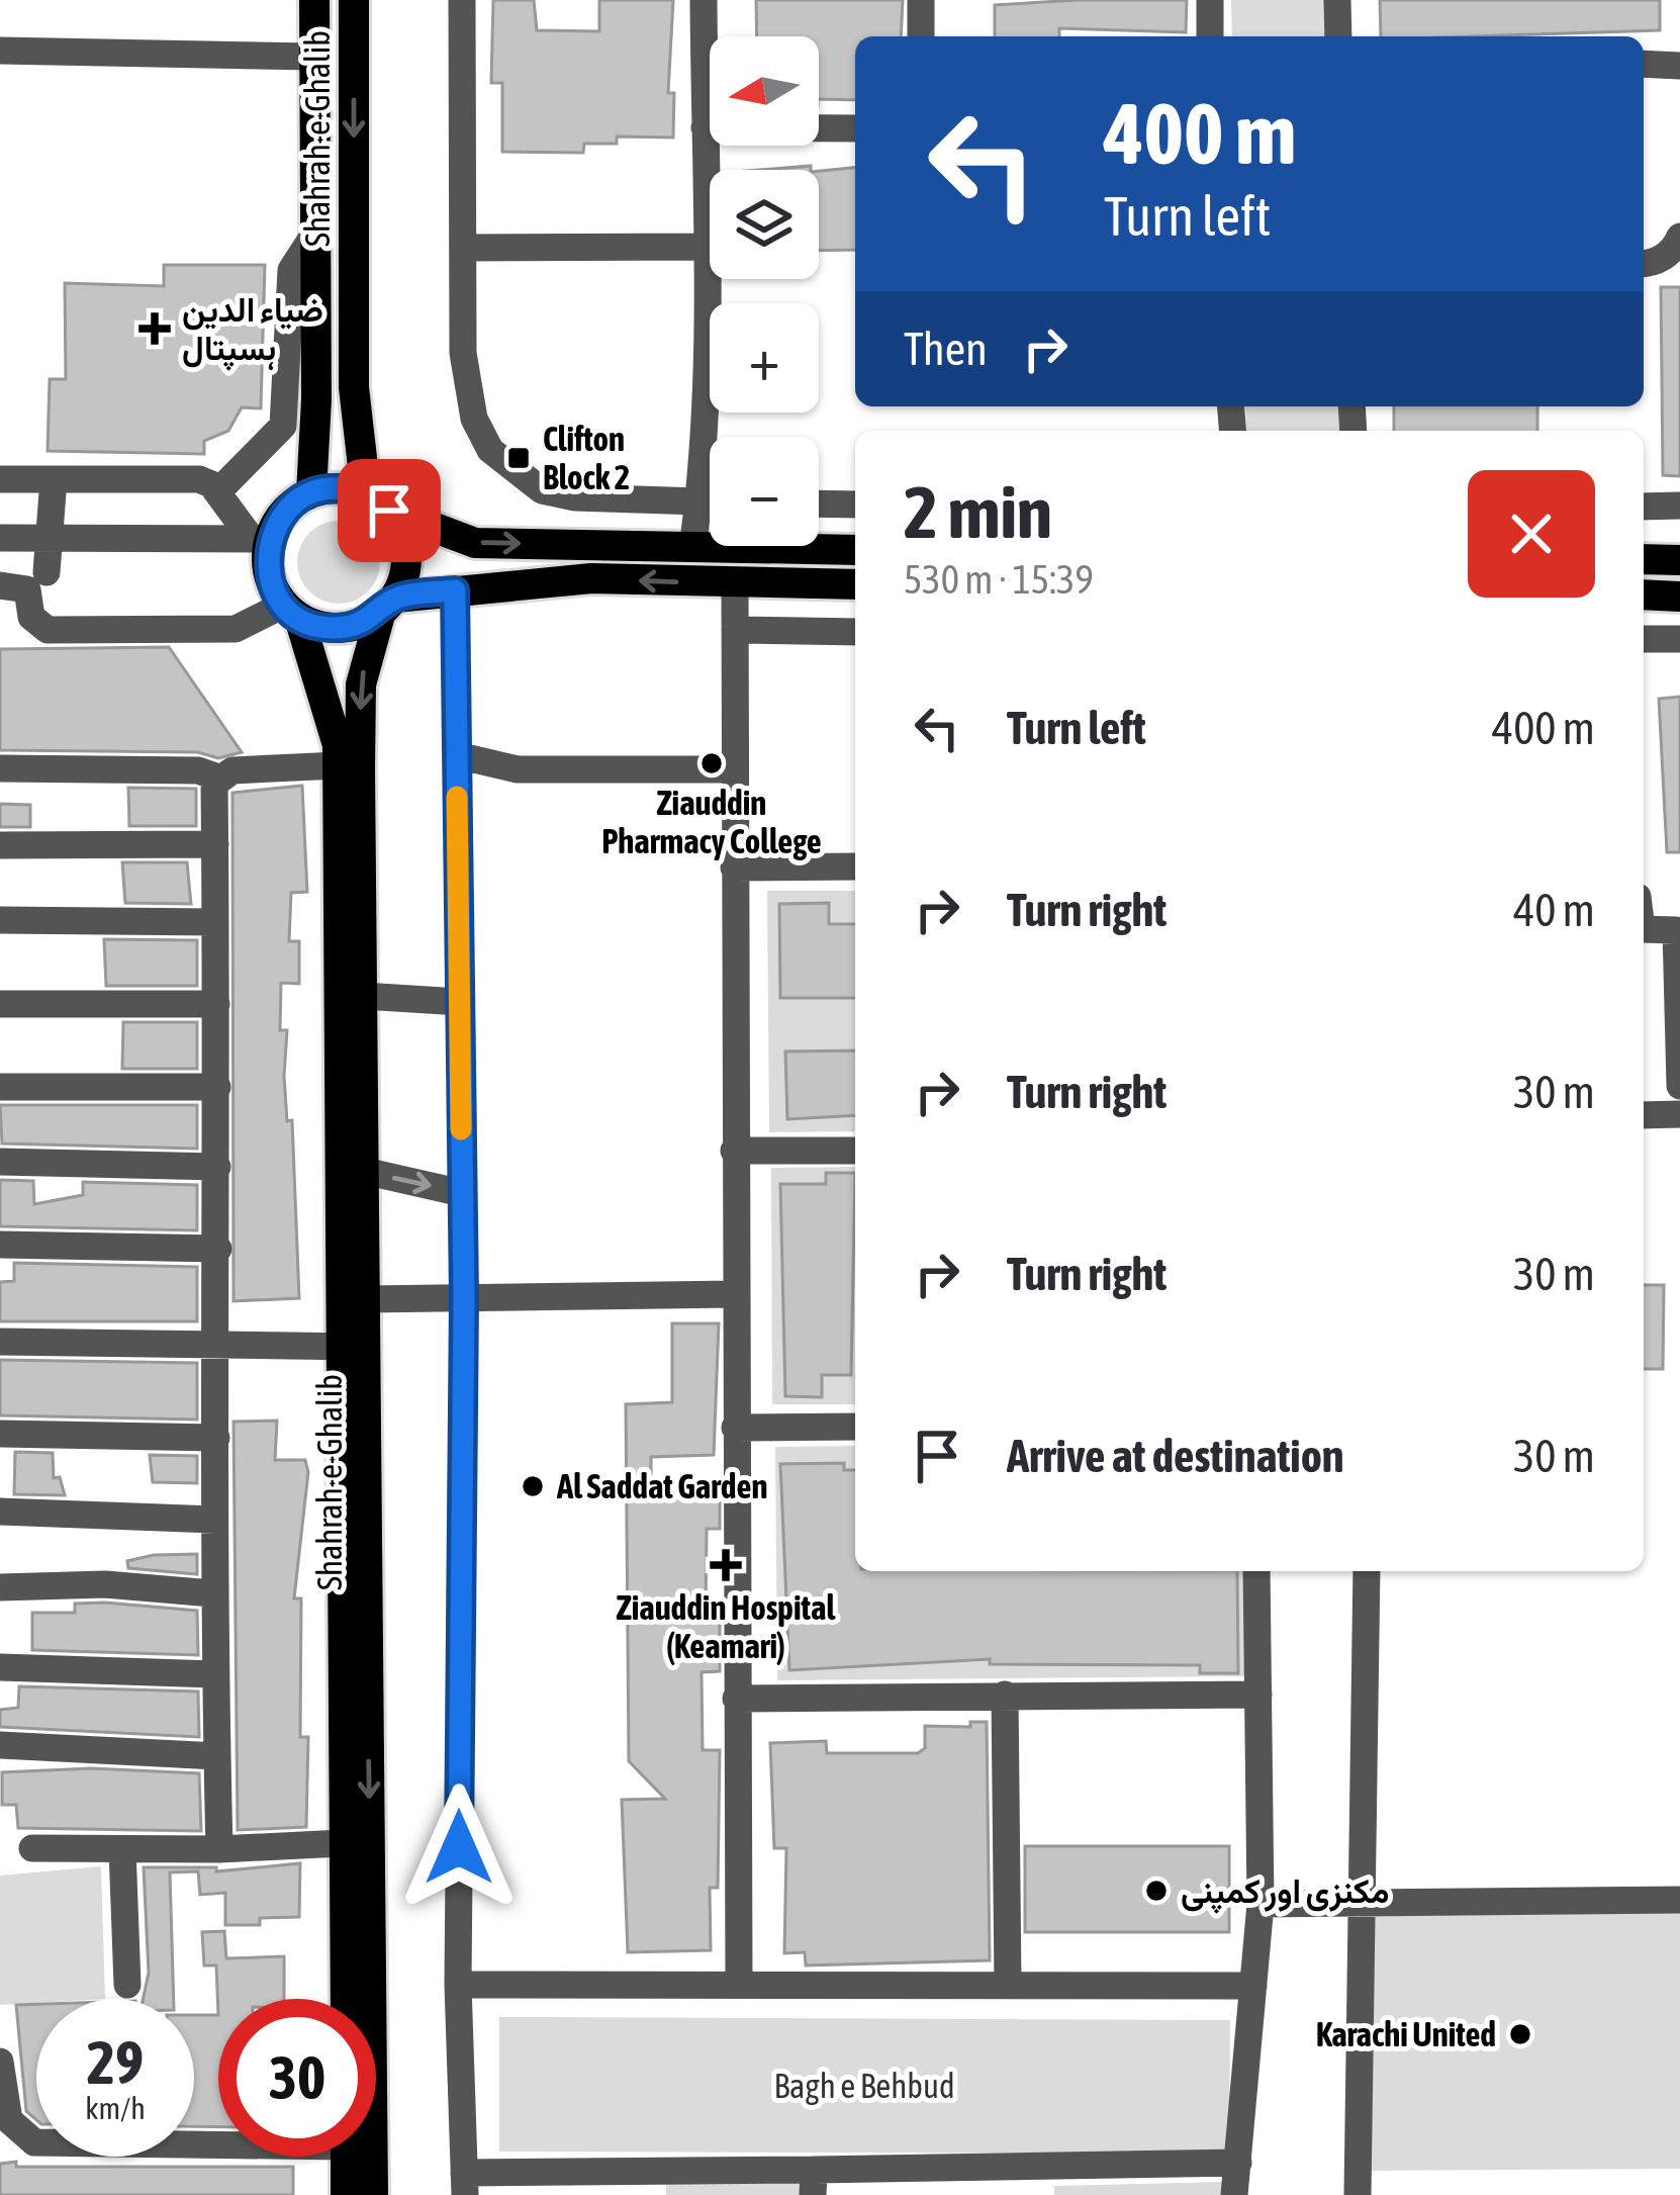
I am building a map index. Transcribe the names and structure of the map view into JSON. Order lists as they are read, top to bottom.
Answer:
{
  "streets": {
    "main road": ["Shahrah-e-Ghalib"]
  },
  "parks": ["Bagh e Behbud"],
  "places": {
    "health": ["ضیاء الدین ہسپتال", "Ziauddin Hospital (Keamari)"],
    "transit": ["Clifton Block 2"],
    "other": [
      "Ziauddin Pharmacy College",
      "Al Saddat Garden",
      "مکنزی اور کمپنی",
      "Karachi United"
    ]
  },
  "north": "left",
  "page": {
    "map_buttons": ["+", "−"],
    "turn": ["400 m", "Turn left"],
    "then": "Then",
    "heading": ["2 min", "530 m · 15:39"],
    "list": [
      {
        "name": "Turn left",
        "value": "400 m"
      },
      {
        "name": "Turn right",
        "value": "40 m"
      },
      {
        "name": "Turn right",
        "value": "30 m"
      },
      {
        "name": "Turn right",
        "value": "30 m"
      },
      {
        "name": "Arrive at destination",
        "value": "30 m"
      }
    ],
    "speed": "29 km/h",
    "limit": "30"
  }
}
